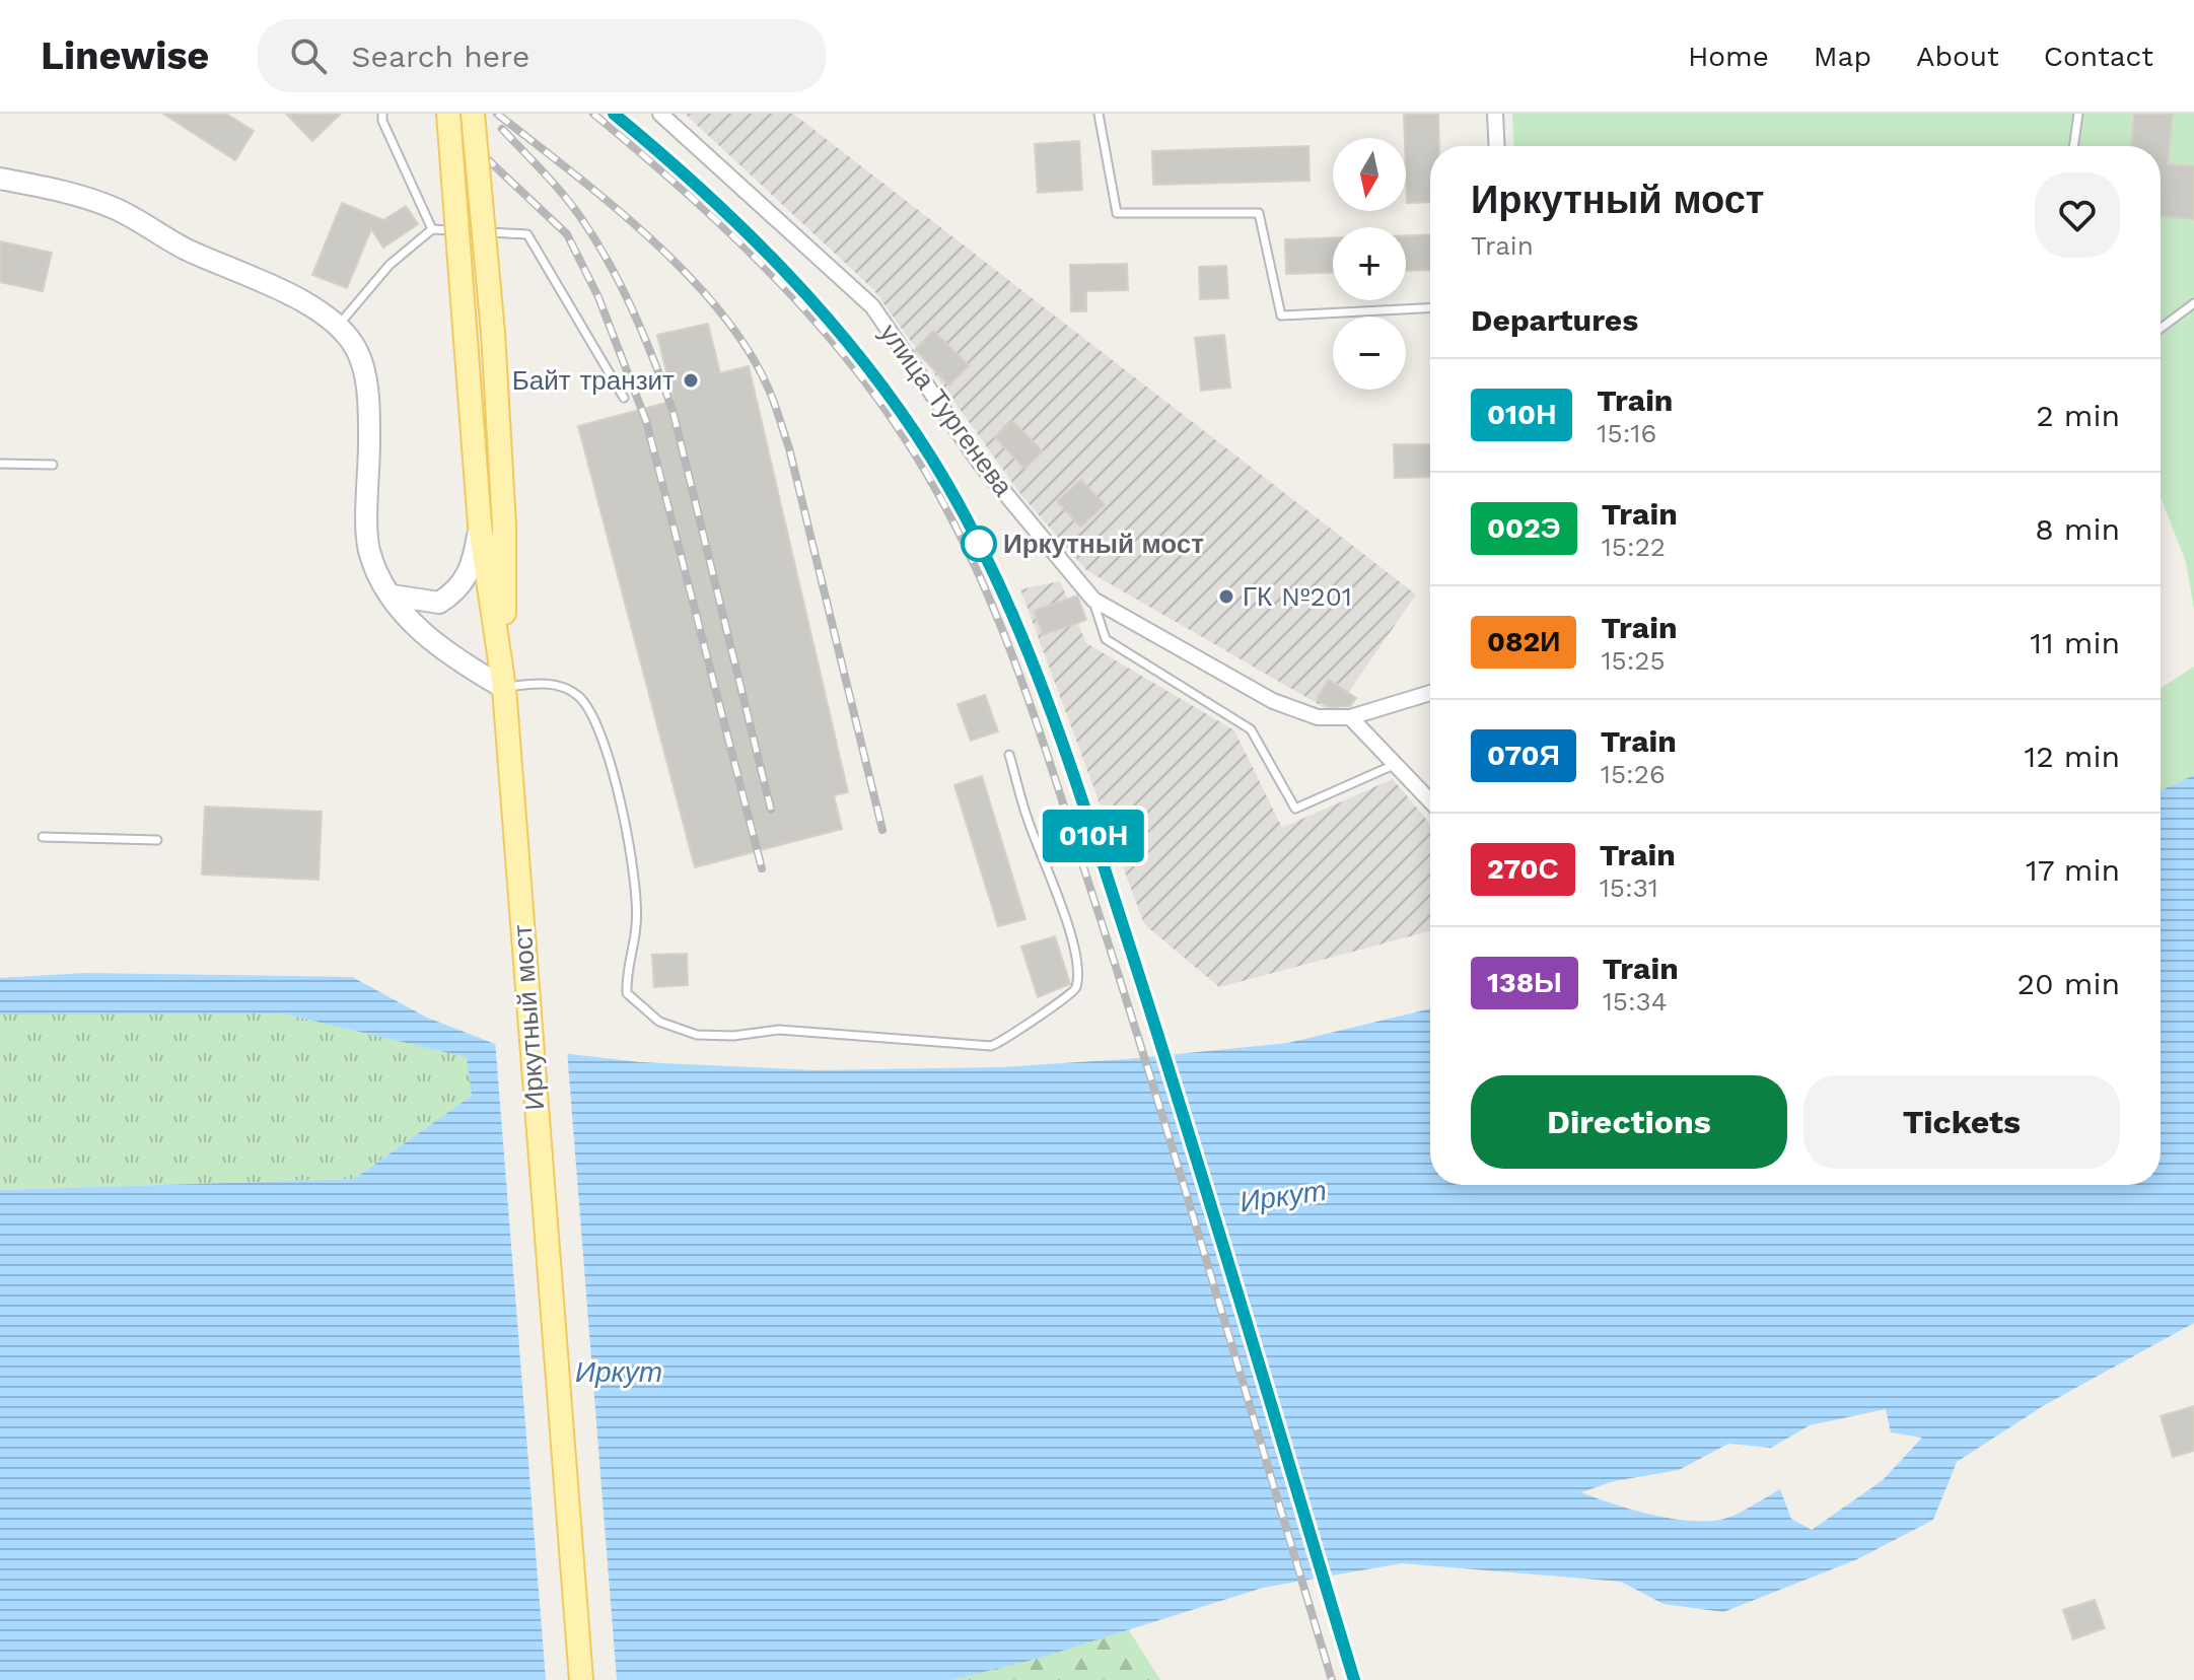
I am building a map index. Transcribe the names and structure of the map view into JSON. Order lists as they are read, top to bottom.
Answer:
{
  "streets": {
    "main road": ["Иркутный мост"],
    "street": ["улица Тургенева"]
  },
  "water": ["Иркут"],
  "places": ["Байт транзит", "Иркутный мост", "ГК №201"],
  "north": "bottom",
  "page": {
    "header": "Linewise",
    "search": "Search here",
    "nav": [
      "Home",
      "Map",
      "About",
      "Contact"
    ],
    "on_map": "010Н",
    "map_buttons": ["+", "−"],
    "heading": [
      ["Иркутный мост", "Train"],
      "Departures"
    ],
    "list": [
      {
        "mark": "010Н",
        "name": "Train",
        "note": "15:16",
        "value": "2 min"
      },
      {
        "mark": "002Э",
        "name": "Train",
        "note": "15:22",
        "value": "8 min"
      },
      {
        "mark": "082И",
        "name": "Train",
        "note": "15:25",
        "value": "11 min"
      },
      {
        "mark": "070Я",
        "name": "Train",
        "note": "15:26",
        "value": "12 min"
      },
      {
        "mark": "270С",
        "name": "Train",
        "note": "15:31",
        "value": "17 min"
      },
      {
        "mark": "138Ы",
        "name": "Train",
        "note": "15:34",
        "value": "20 min"
      }
    ],
    "buttons": ["Directions", "Tickets"]
  }
}
